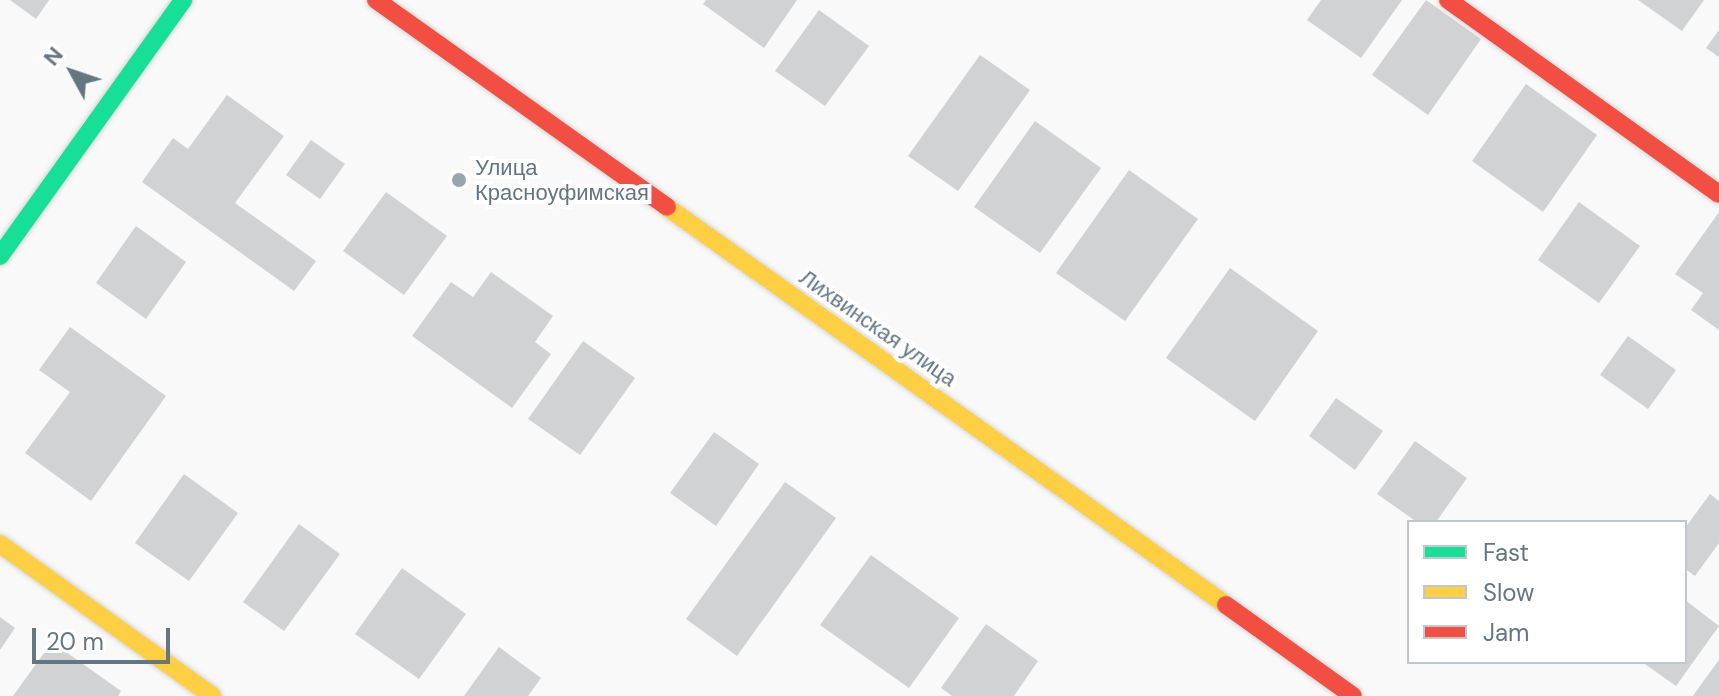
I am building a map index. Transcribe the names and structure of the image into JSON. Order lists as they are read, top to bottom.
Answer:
{
  "streets": {
    "main road": ["Лихвинская улица"]
  },
  "places": ["Улица Красноуфимская"],
  "legend": ["Fast", "Slow", "Jam"],
  "scale_bar": "20 m",
  "north": "top left"
}
